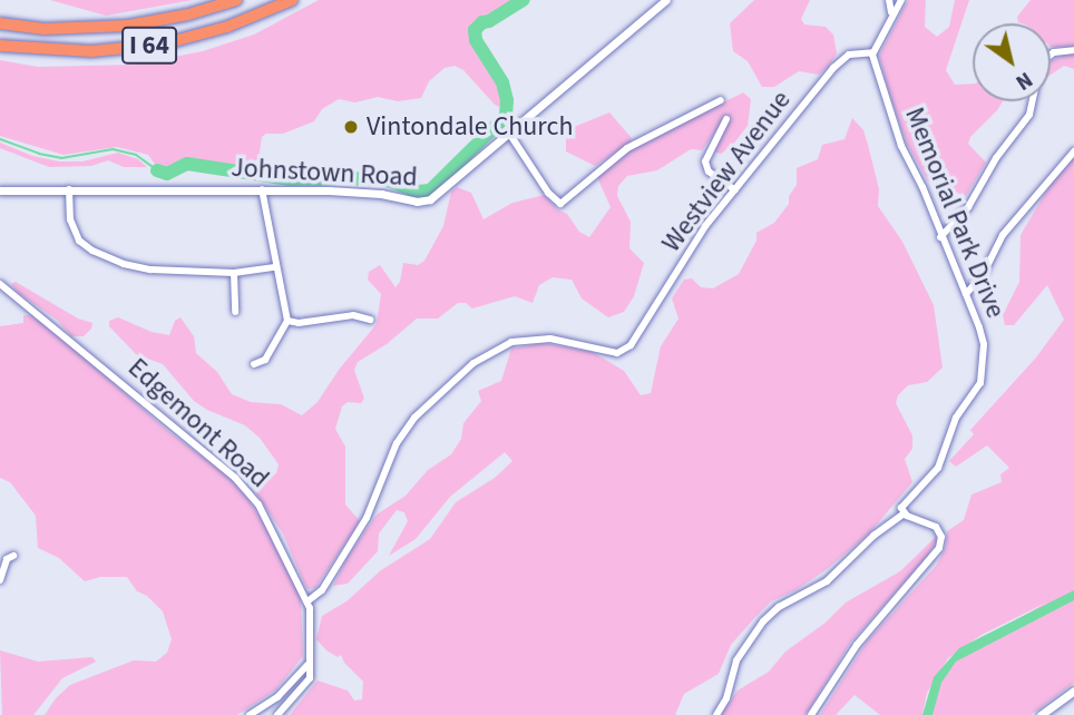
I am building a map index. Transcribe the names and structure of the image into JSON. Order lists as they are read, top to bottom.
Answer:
{
  "streets": {
    "highway": ["I 64"],
    "street": [
      "Westview Avenue",
      "Johnstown Road",
      "Memorial Park Drive",
      "Edgemont Road"
    ]
  },
  "crossings": [
    ["Westview Avenue", "Memorial Park Drive"],
    ["Westview Avenue", "Edgemont Road"]
  ],
  "places": ["Vintondale Church"],
  "north": "bottom right"
}
